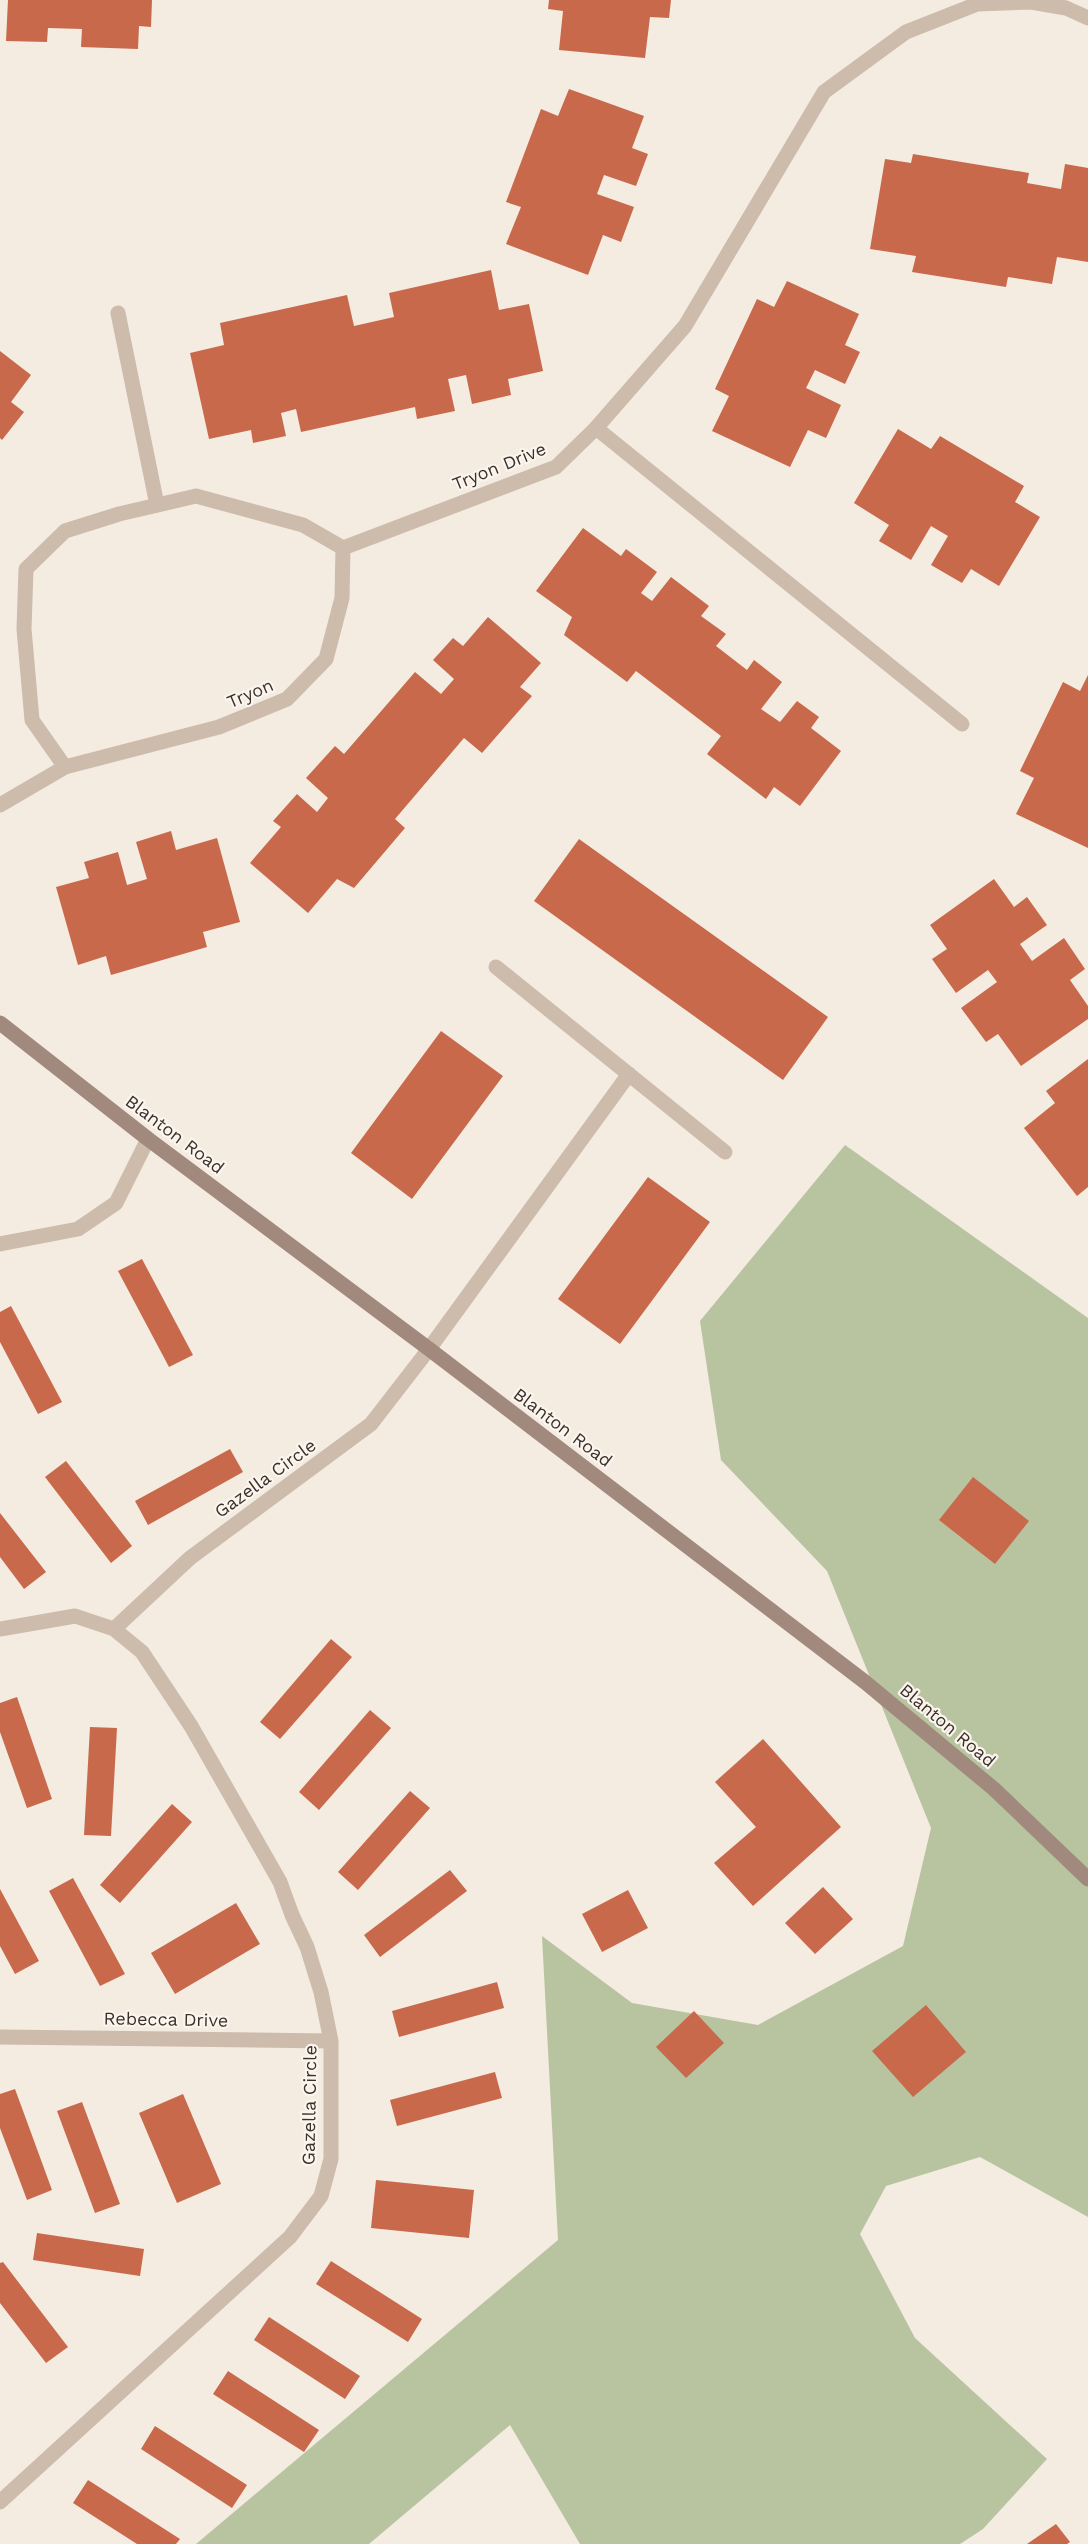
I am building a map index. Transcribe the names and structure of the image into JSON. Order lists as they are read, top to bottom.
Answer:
{
  "streets": {
    "street": [
      "Tryon Drive",
      "Tryon",
      "Blanton Road",
      "Gazella Circle",
      "Rebecca Drive"
    ]
  },
  "crossings": [
    ["Tryon Drive", "Tryon"],
    ["Blanton Road", "Gazella Circle"],
    ["Gazella Circle", "Rebecca Drive"]
  ]
}
